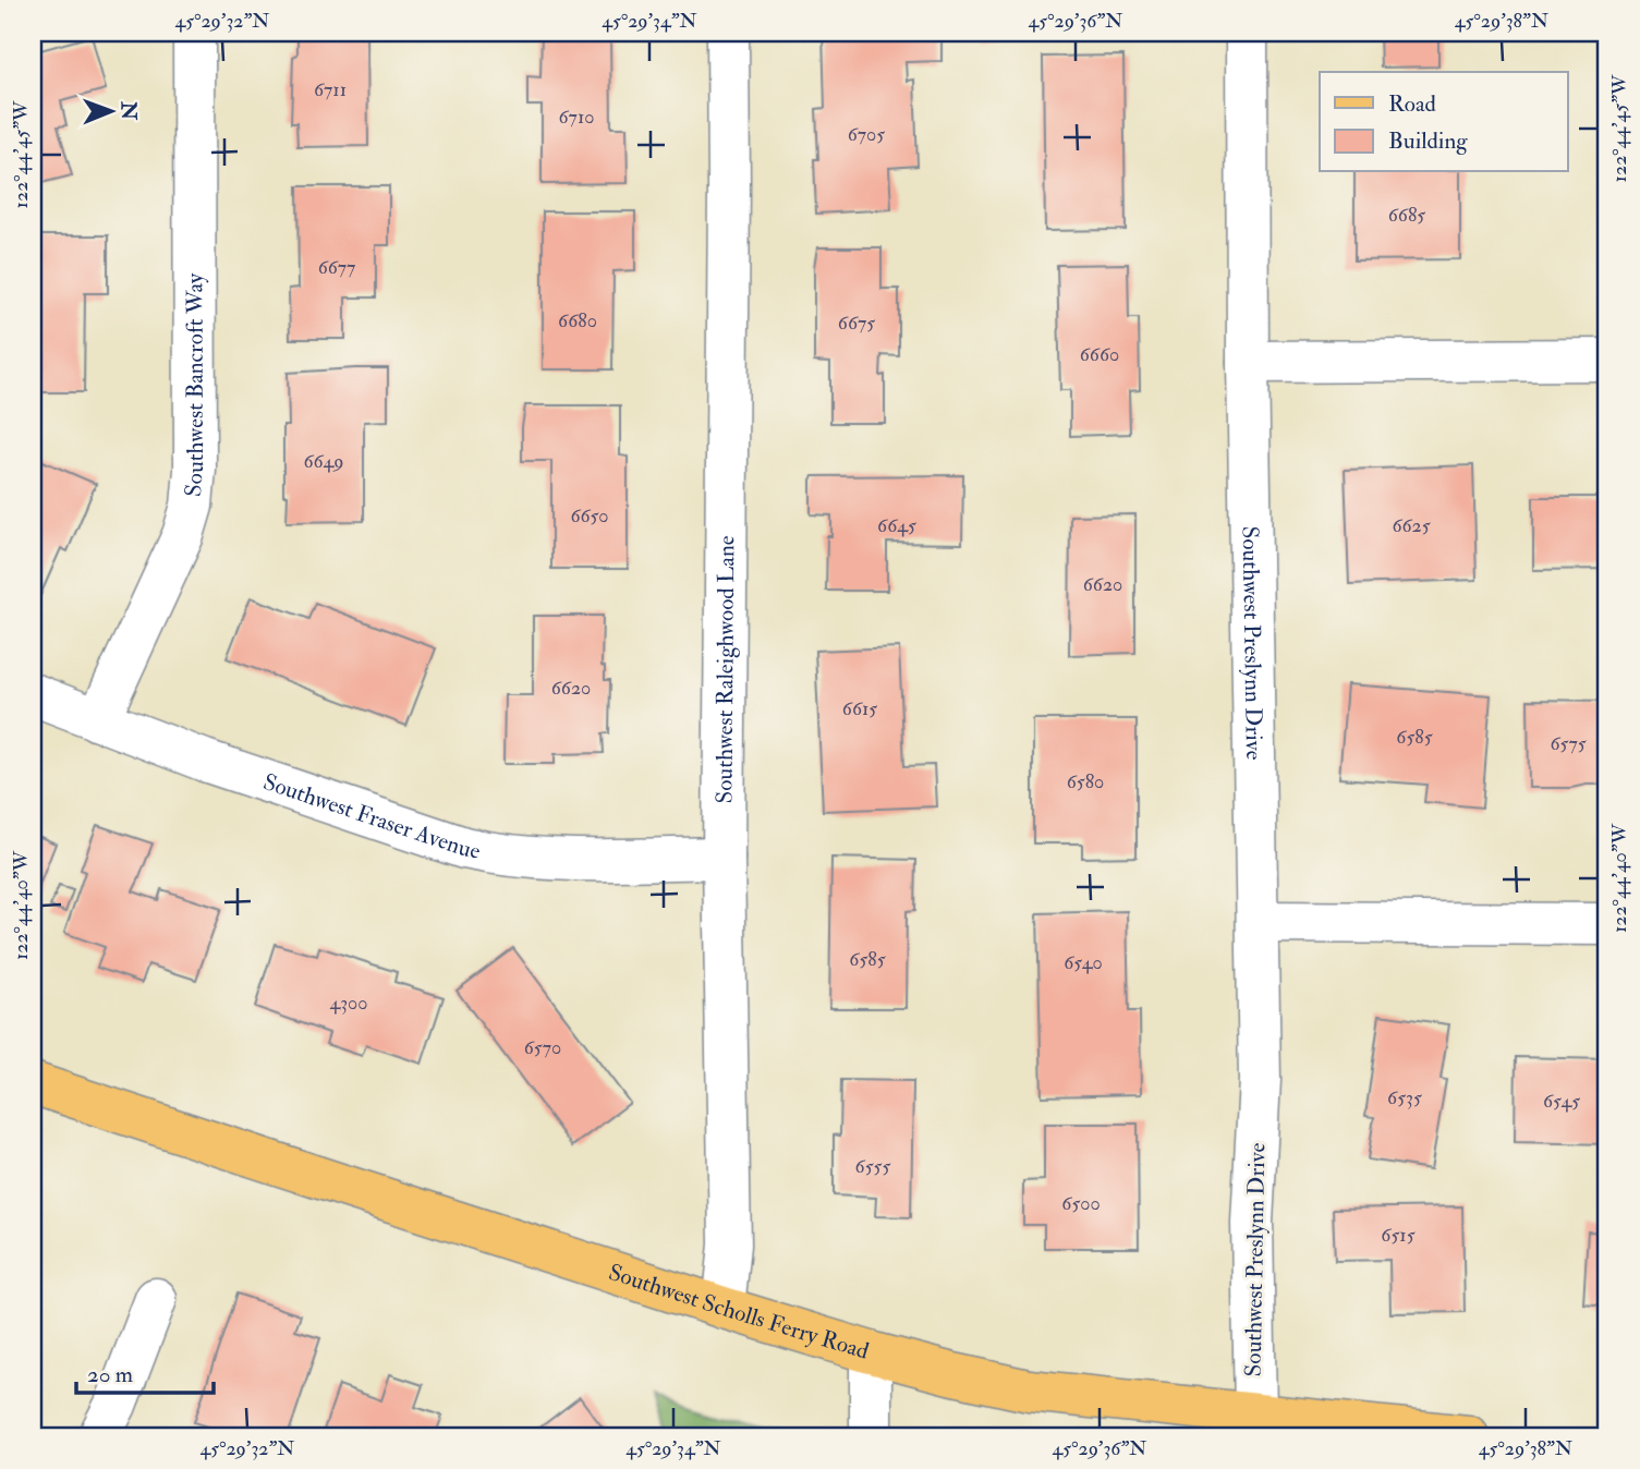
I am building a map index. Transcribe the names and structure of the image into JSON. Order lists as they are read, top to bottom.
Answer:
{
  "streets": {
    "main road": ["Southwest Scholls Ferry Road"],
    "street": [
      "Southwest Bancroft Way",
      "Southwest Preslynn Drive",
      "Southwest Raleighwood Lane",
      "Southwest Fraser Avenue"
    ]
  },
  "crossings": [
    ["Southwest Bancroft Way", "Southwest Fraser Avenue"],
    ["Southwest Preslynn Drive", "Southwest Scholls Ferry Road"],
    ["Southwest Raleighwood Lane", "Southwest Fraser Avenue"],
    ["Southwest Raleighwood Lane", "Southwest Scholls Ferry Road"]
  ],
  "house_numbers": [
    "6711",
    "6710",
    "6705",
    "6685",
    "6677",
    "6680",
    "6675",
    "6660",
    "6649",
    "6650",
    "6645",
    "6625",
    "6620",
    "6620",
    "6615",
    "6585",
    "6575",
    "6580",
    "6585",
    "6540",
    "4300",
    "6570",
    "6535",
    "6545",
    "6555",
    "6500",
    "6515"
  ],
  "legend": ["Road", "Building"],
  "scale_bar": "20 m",
  "north": "right",
  "coordinates": [
    "45°29'32\"N",
    "45°29'34\"N",
    "45°29'36\"N",
    "45°29'38\"N",
    "122°44'45\"W",
    "122°44'40\"W"
  ]
}
